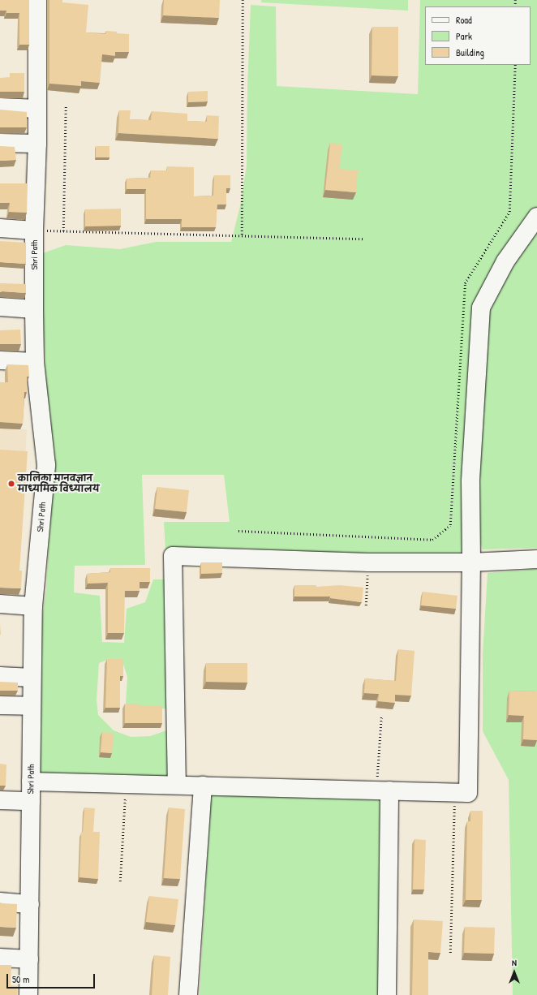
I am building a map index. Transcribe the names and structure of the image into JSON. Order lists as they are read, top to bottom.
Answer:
{
  "streets": {
    "street": ["Shri Path"]
  },
  "places": ["कालिका मानवज्ञान माध्यमिक विध्यालय"],
  "legend": ["Road", "Park", "Building"],
  "scale_bar": "50 m",
  "north": "top"
}
